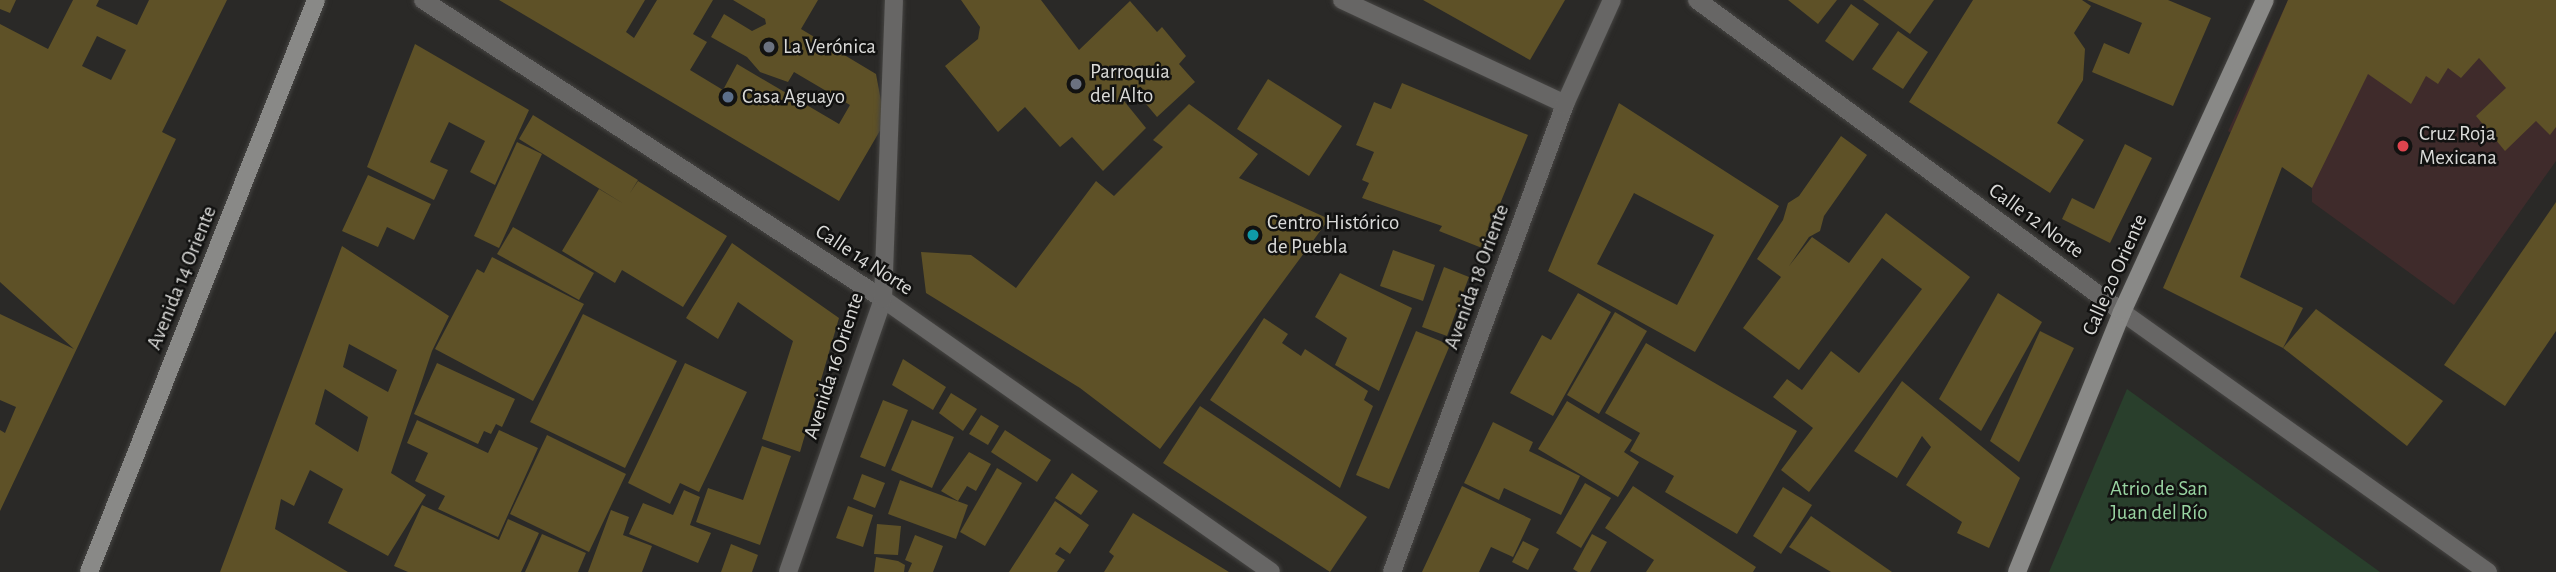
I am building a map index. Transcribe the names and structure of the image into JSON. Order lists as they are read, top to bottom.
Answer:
{
  "streets": {
    "street": [
      "Calle 12 Norte",
      "Calle 14 Norte",
      "Calle 20 Oriente",
      "Avenida 18 Oriente",
      "Avenida 14 Oriente",
      "Avenida 16 Oriente"
    ]
  },
  "crossings": [
    ["Calle 12 Norte", "Calle 20 Oriente"],
    ["Calle 14 Norte", "Avenida 16 Oriente"]
  ],
  "parks": ["Atrio de San Juan del Río"],
  "places": [
    "La Verónica",
    "Parroquia del Alto",
    "Casa Aguayo",
    "Cruz Roja Mexicana",
    "Centro Histórico de Puebla"
  ]
}
